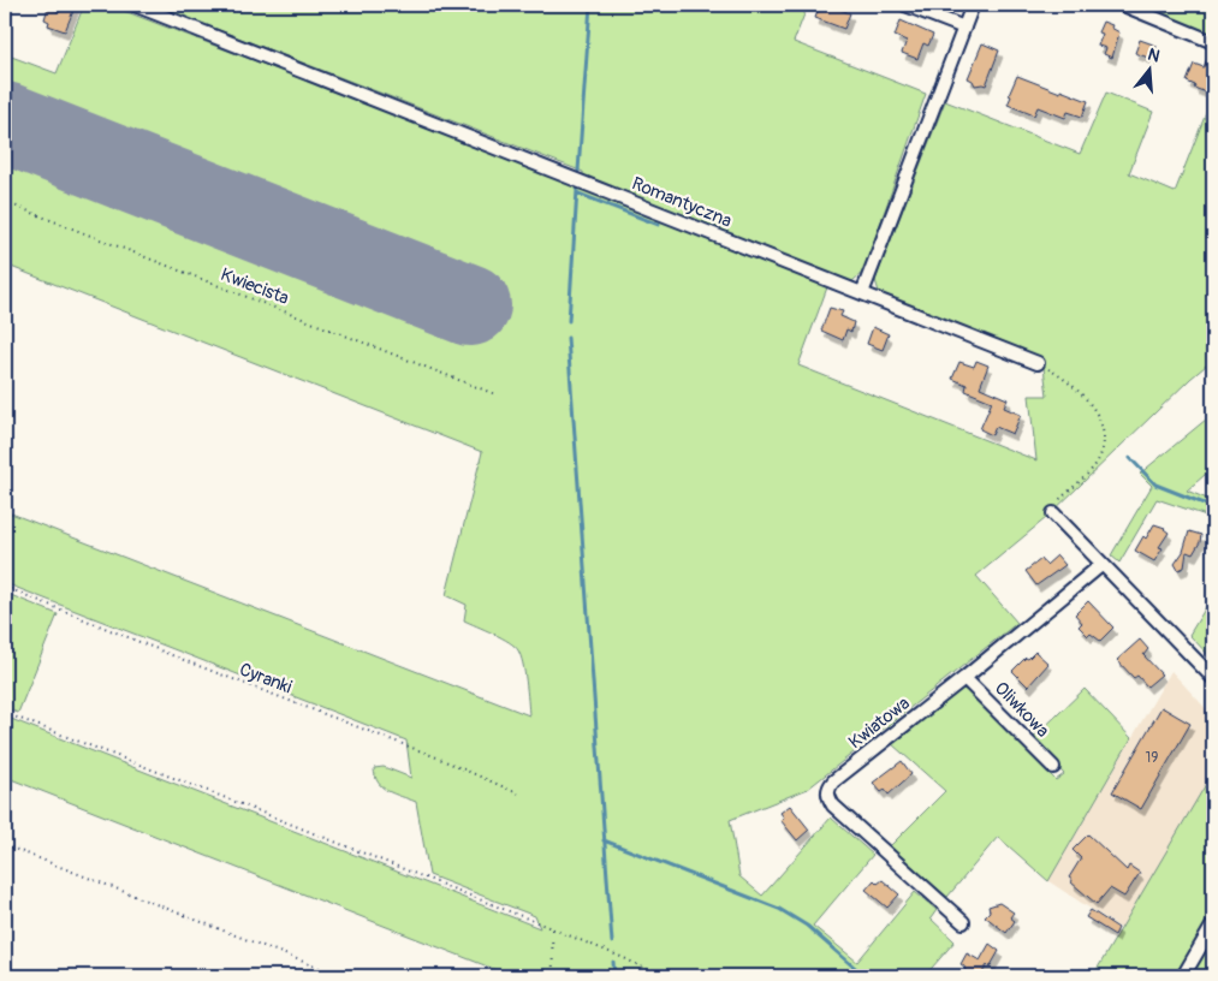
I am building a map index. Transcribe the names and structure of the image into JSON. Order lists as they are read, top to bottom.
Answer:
{
  "streets": {
    "street": ["Romantyczna", "Oliwkowa", "Kwiatowa"],
    "path": ["Kwiecista", "Cyranki"]
  },
  "crossings": [
    ["Oliwkowa", "Kwiatowa"]
  ],
  "house_numbers": ["19"],
  "north": "top"
}
